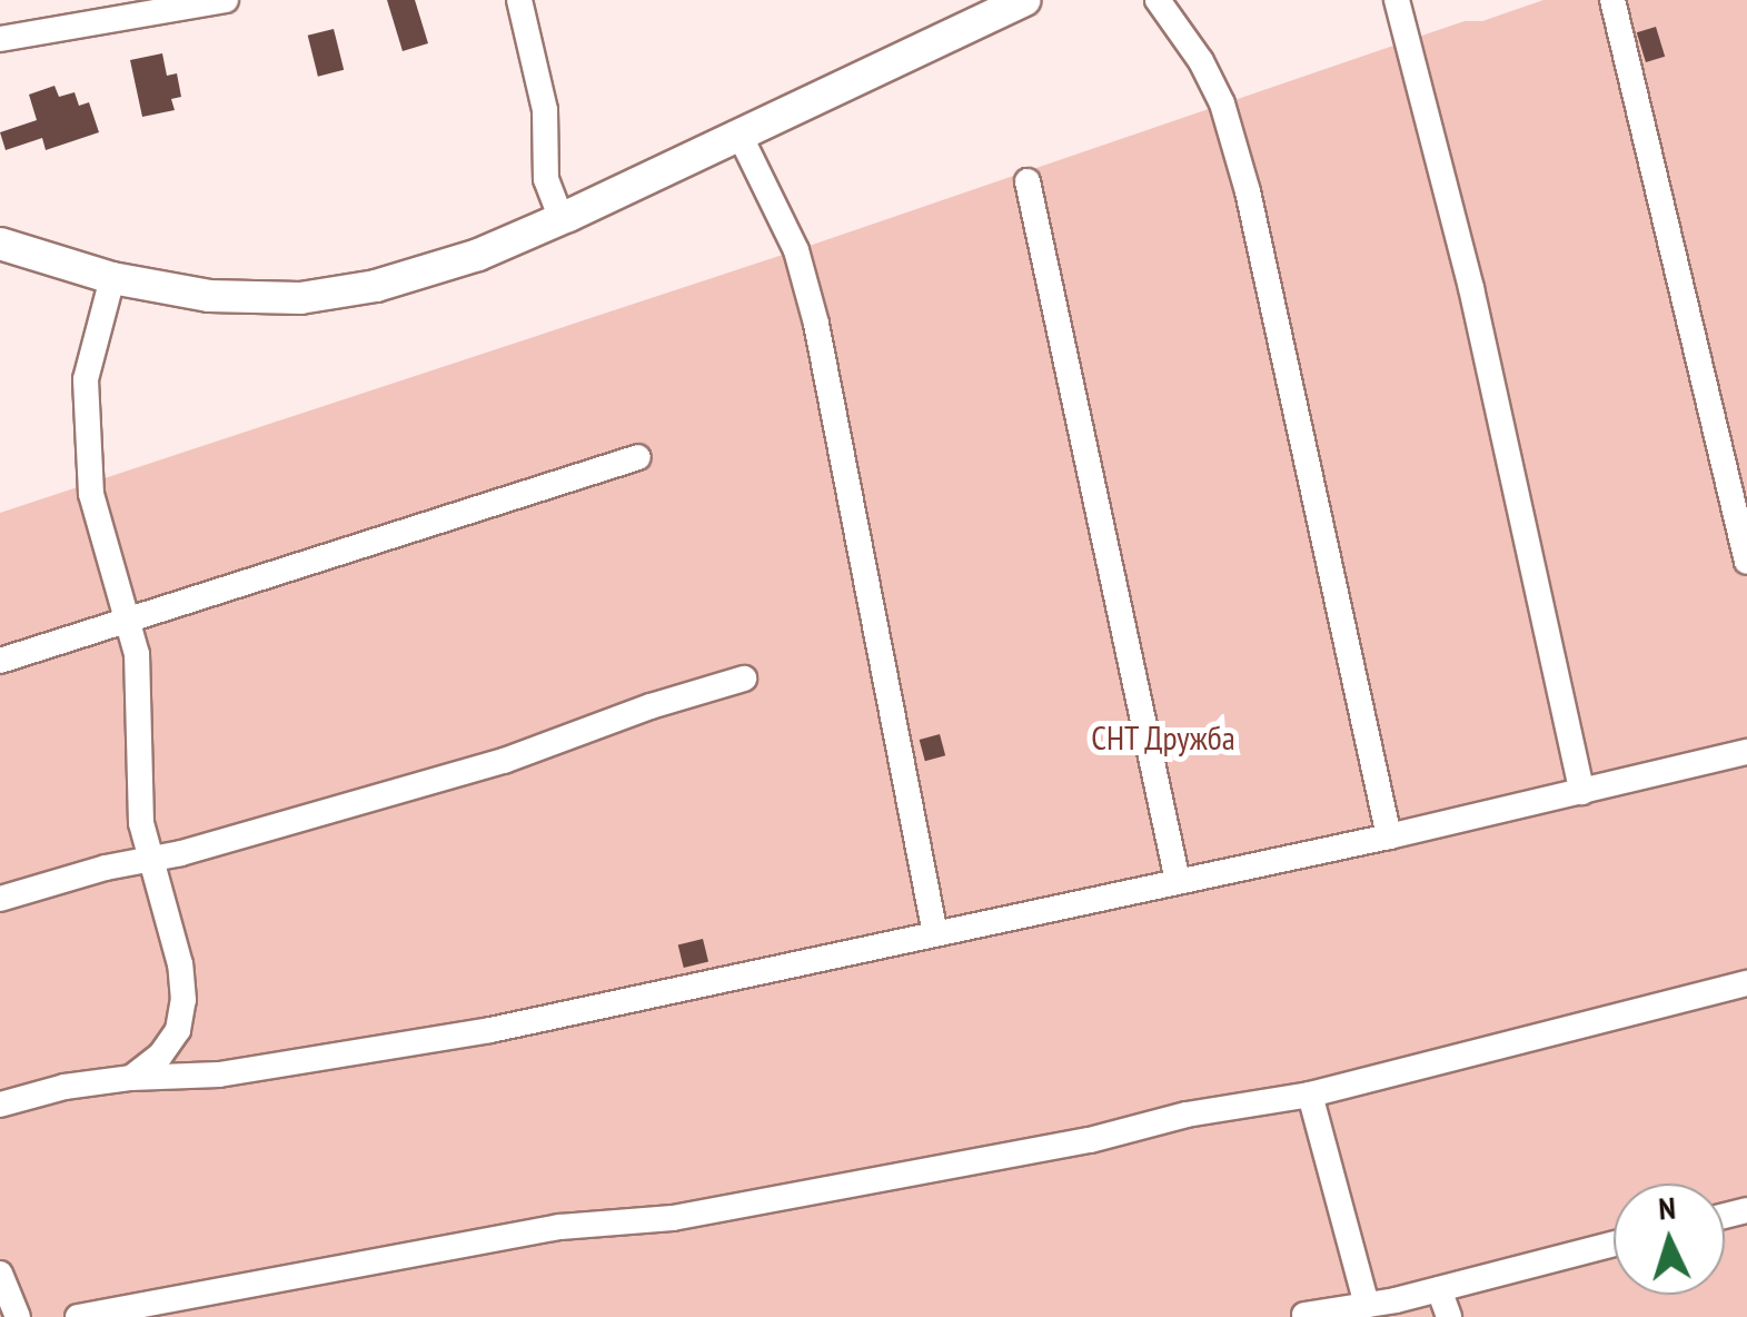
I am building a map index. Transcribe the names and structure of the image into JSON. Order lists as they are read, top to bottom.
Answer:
{
  "parks": ["СНТ Дружба"],
  "north": "top"
}
